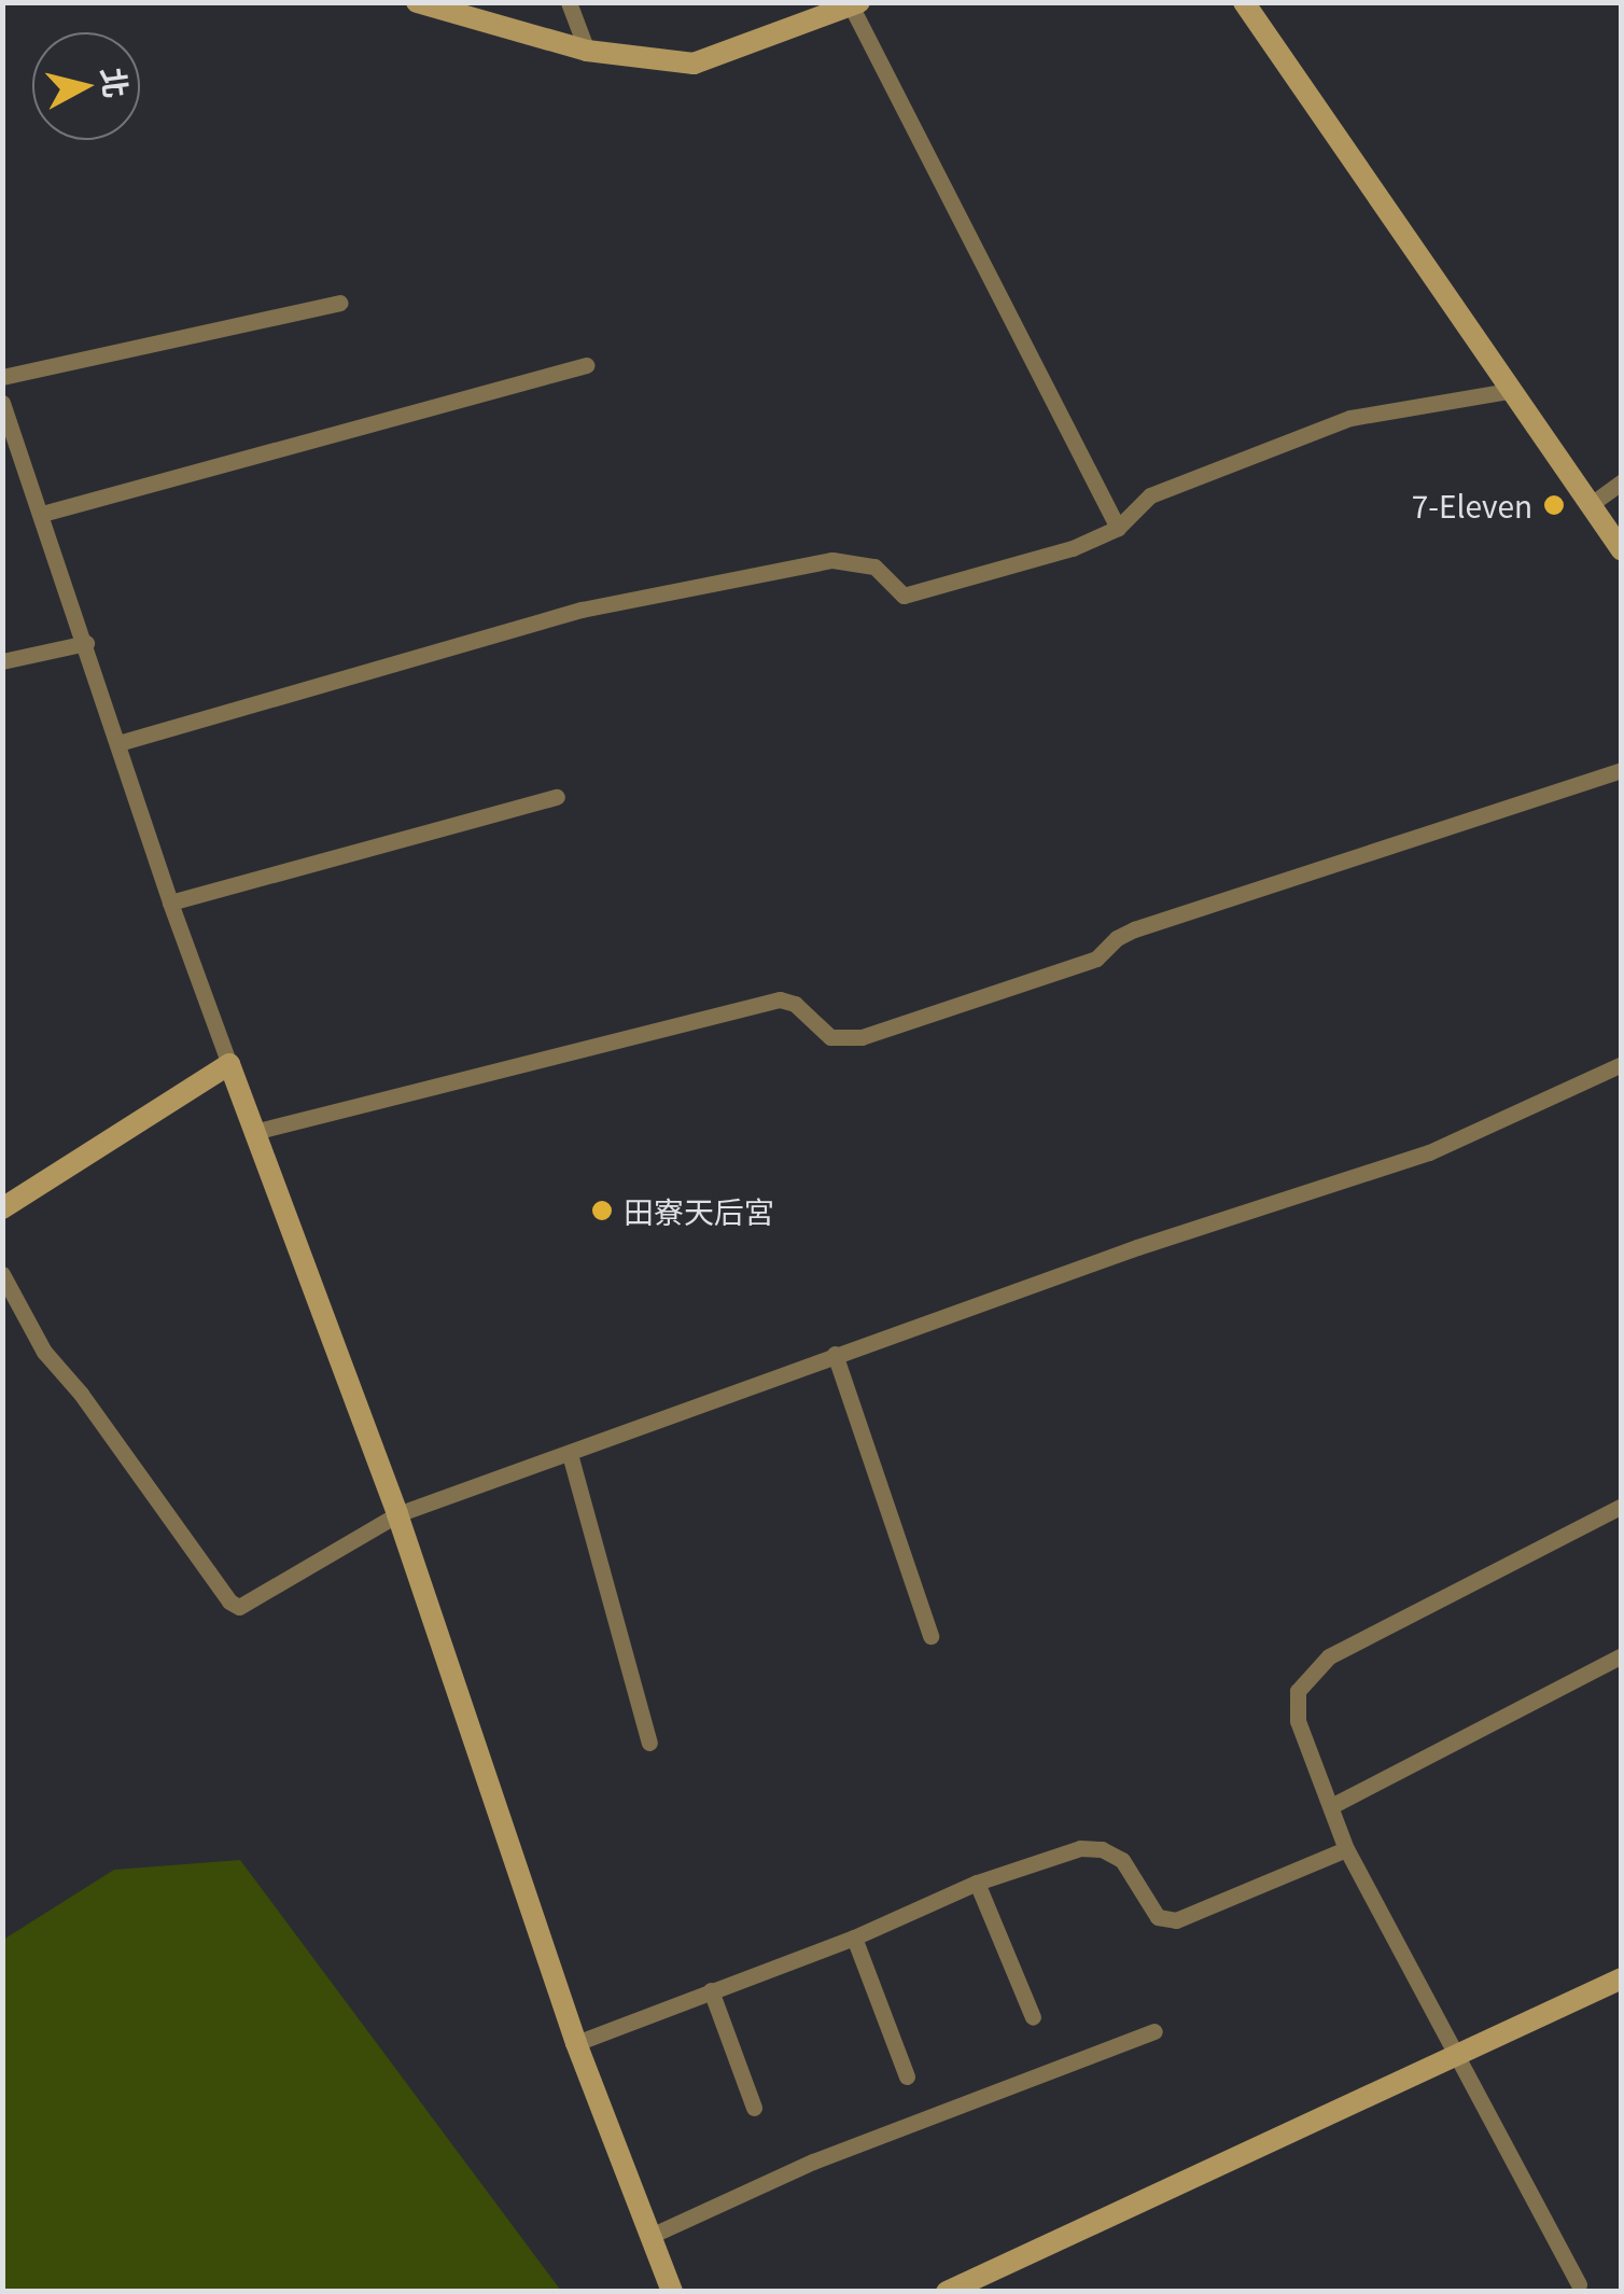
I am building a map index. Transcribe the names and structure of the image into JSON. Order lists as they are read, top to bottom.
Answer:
{
  "places": ["7-Eleven", "田寮天后宮"],
  "north": "right"
}
